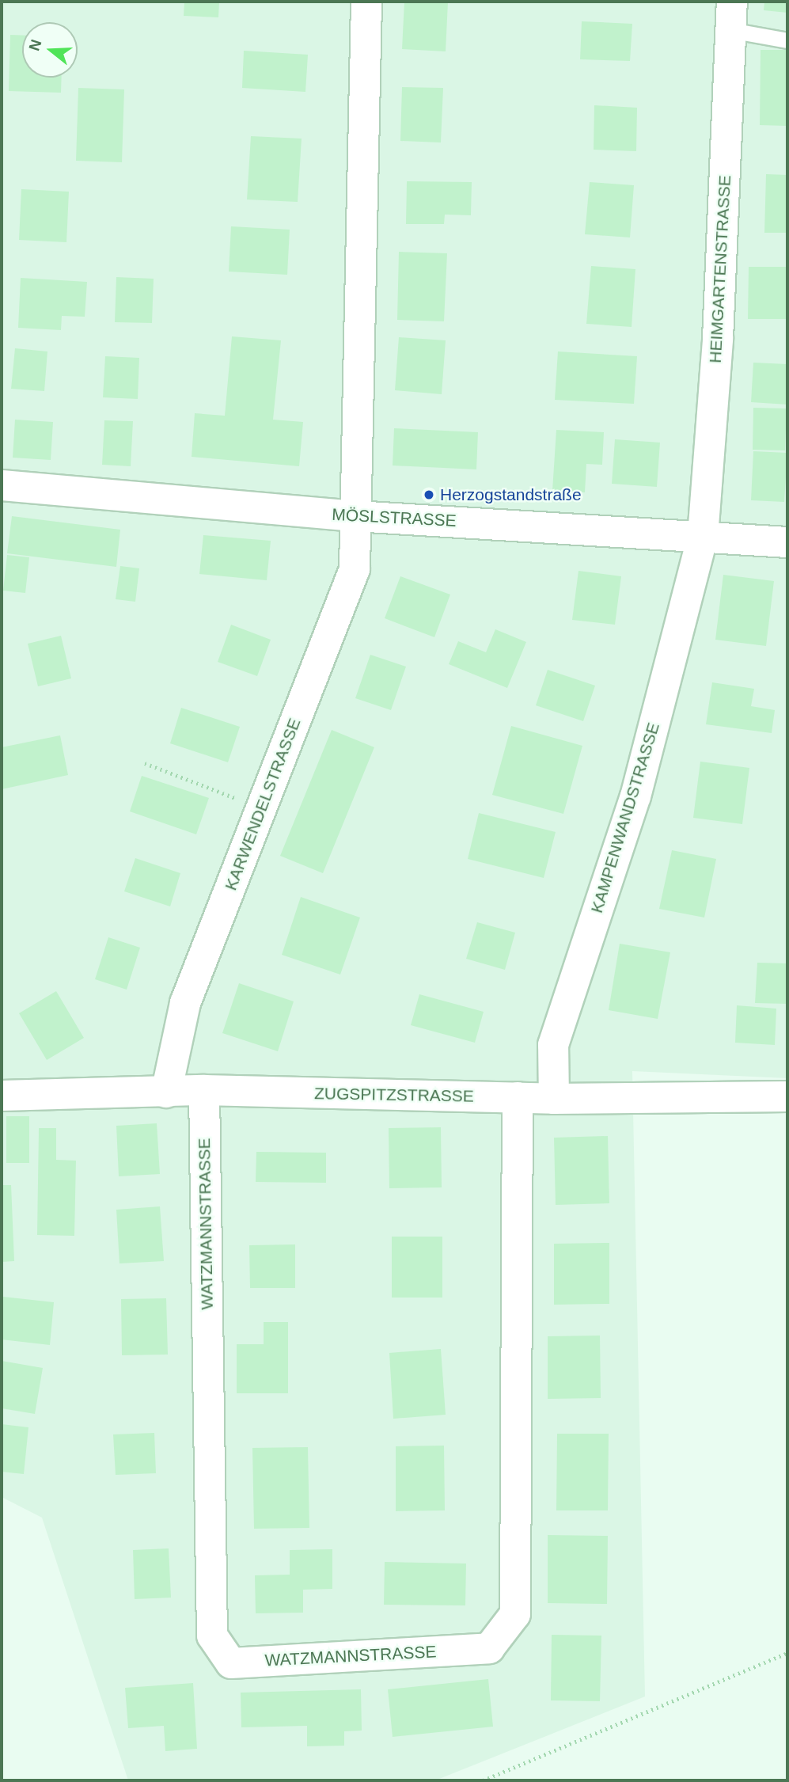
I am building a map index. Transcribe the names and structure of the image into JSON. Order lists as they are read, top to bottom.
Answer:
{
  "streets": {
    "street": [
      "HEIMGARTENSTRASSE",
      "MÖSLSTRASSE",
      "KARWENDELSTRASSE",
      "KAMPENWANDSTRASSE",
      "ZUGSPITZSTRASSE",
      "WATZMANNSTRASSE"
    ]
  },
  "crossings": [
    ["HEIMGARTENSTRASSE", "MÖSLSTRASSE"],
    ["HEIMGARTENSTRASSE", "KAMPENWANDSTRASSE"],
    ["MÖSLSTRASSE", "KARWENDELSTRASSE"],
    ["MÖSLSTRASSE", "KAMPENWANDSTRASSE"],
    ["KARWENDELSTRASSE", "ZUGSPITZSTRASSE"],
    ["KAMPENWANDSTRASSE", "ZUGSPITZSTRASSE"],
    ["ZUGSPITZSTRASSE", "WATZMANNSTRASSE"]
  ],
  "places": ["Herzogstandstraße"],
  "north": "left"
}
